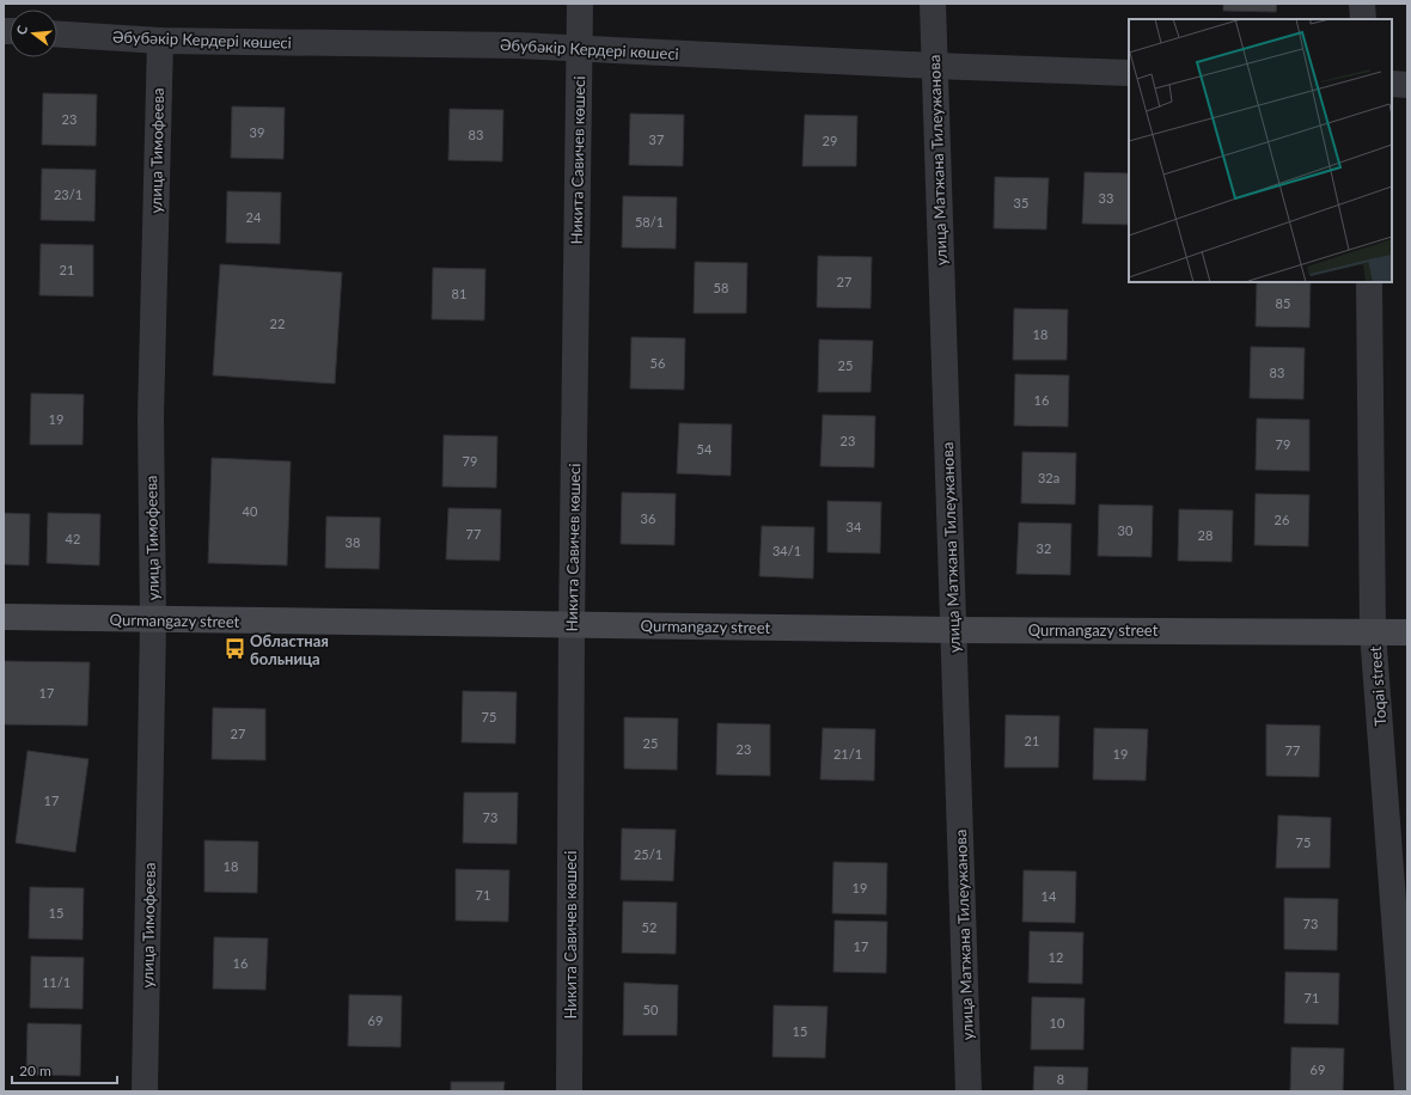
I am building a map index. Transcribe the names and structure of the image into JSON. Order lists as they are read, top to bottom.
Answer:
{
  "streets": {
    "street": [
      "Әбубәкір Кердері көшесі",
      "улица Тимофеева",
      "Никита Савичев көшесі",
      "улица Матжана Тилеужанова",
      "Qurmangazy street",
      "Toqai street"
    ]
  },
  "crossings": [
    ["Әбубәкір Кердері көшесі", "улица Тимофеева"],
    ["Әбубәкір Кердері көшесі", "Никита Савичев көшесі"],
    ["Әбубәкір Кердері көшесі", "улица Матжана Тилеужанова"],
    ["улица Тимофеева", "Qurmangazy street"],
    ["Никита Савичев көшесі", "Qurmangazy street"],
    ["улица Матжана Тилеужанова", "Qurmangazy street"],
    ["Qurmangazy street", "Toqai street"]
  ],
  "places": {
    "bus stop": ["Областная больница"]
  },
  "house_numbers": [
    "23",
    "39",
    "83",
    "37",
    "29",
    "23/1",
    "33",
    "35",
    "24",
    "58/1",
    "21",
    "27",
    "58",
    "81",
    "85",
    "22",
    "18",
    "56",
    "25",
    "83",
    "16",
    "19",
    "23",
    "79",
    "54",
    "79",
    "32а",
    "40",
    "36",
    "26",
    "34",
    "30",
    "77",
    "28",
    "42",
    "38",
    "32",
    "34/1",
    "17",
    "75",
    "27",
    "21",
    "25",
    "23",
    "77",
    "21/1",
    "19",
    "17",
    "73",
    "75",
    "25/1",
    "18",
    "19",
    "71",
    "14",
    "15",
    "73",
    "52",
    "17",
    "12",
    "16",
    "11/1",
    "71",
    "50",
    "69",
    "10",
    "15",
    "69",
    "8"
  ],
  "scale_bar": "20 m",
  "north": "left"
}
